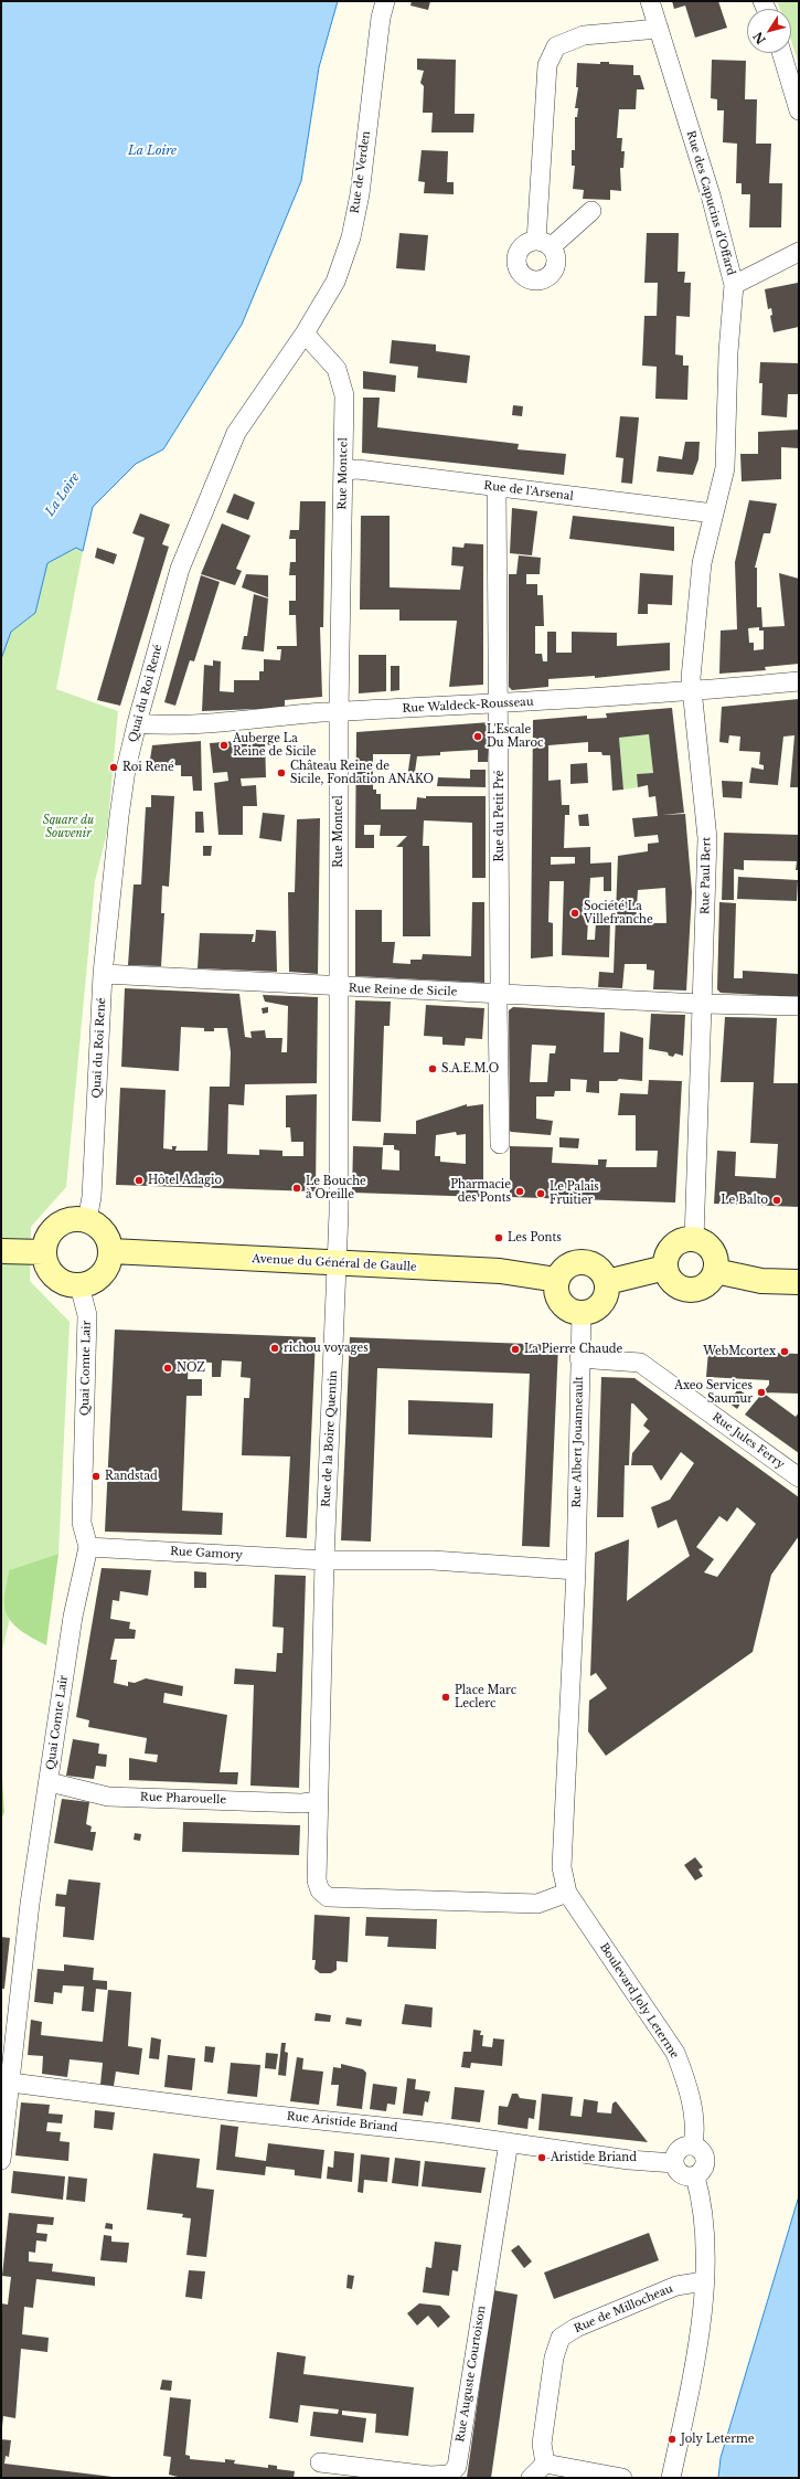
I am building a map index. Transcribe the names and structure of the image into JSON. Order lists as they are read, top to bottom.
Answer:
{
  "streets": {
    "main road": ["Avenue du Général de Gaulle"],
    "street": [
      "Rue de Verden",
      "Rue des Capucins d'Offard",
      "Rue Montcel",
      "Rue de l'Arsenal",
      "Quai du Roi René",
      "Rue Waldeck-Rousseau",
      "Rue du Petit Pré",
      "Rue Paul Bert",
      "Rue Reine de Sicile",
      "Quai Comte Lair",
      "Rue de la Boire Quentin",
      "Rue Jules Ferry",
      "Rue Albert Jouanneault",
      "Rue Gamory",
      "Rue Pharouelle",
      "Boulevard Joly Leterme",
      "Rue Aristide Briand",
      "Rue de Millocheau",
      "Rue Auguste Courtoison"
    ]
  },
  "crossings": [
    ["Rue de Verden", "Rue Montcel"],
    ["Rue de Verden", "Quai du Roi René"],
    ["Rue des Capucins d'Offard", "Rue de l'Arsenal"],
    ["Rue des Capucins d'Offard", "Rue Paul Bert"],
    ["Rue Montcel", "Rue de l'Arsenal"],
    ["Rue Montcel", "Quai du Roi René"],
    ["Rue Montcel", "Rue Waldeck-Rousseau"],
    ["Rue Montcel", "Rue Reine de Sicile"],
    ["Rue Montcel", "Avenue du Général de Gaulle"],
    ["Rue Montcel", "Rue de la Boire Quentin"],
    ["Rue de l'Arsenal", "Rue du Petit Pré"],
    ["Rue de l'Arsenal", "Rue Paul Bert"],
    ["Quai du Roi René", "Rue Waldeck-Rousseau"],
    ["Quai du Roi René", "Rue Reine de Sicile"],
    ["Quai du Roi René", "Avenue du Général de Gaulle"],
    ["Quai du Roi René", "Quai Comte Lair"],
    ["Rue Waldeck-Rousseau", "Rue du Petit Pré"],
    ["Rue Waldeck-Rousseau", "Rue Paul Bert"],
    ["Rue du Petit Pré", "Rue Reine de Sicile"],
    ["Rue Paul Bert", "Rue Reine de Sicile"],
    ["Avenue du Général de Gaulle", "Quai Comte Lair"],
    ["Avenue du Général de Gaulle", "Rue de la Boire Quentin"],
    ["Avenue du Général de Gaulle", "Rue Albert Jouanneault"],
    ["Quai Comte Lair", "Rue Gamory"],
    ["Quai Comte Lair", "Rue Pharouelle"],
    ["Quai Comte Lair", "Rue Aristide Briand"],
    ["Rue de la Boire Quentin", "Rue Gamory"],
    ["Rue Jules Ferry", "Rue Albert Jouanneault"],
    ["Boulevard Joly Leterme", "Rue Aristide Briand"],
    ["Rue Aristide Briand", "Rue Auguste Courtoison"]
  ],
  "water": ["La Loire"],
  "parks": ["Square du Souvenir"],
  "places": [
    "L'Escale Du Maroc",
    "Auberge La Reine de Sicile",
    "Roi René",
    "Château Reine de Sicile, Fondation ANAKO",
    "Société La Villefranche",
    "S.A.E.M.O",
    "Hôtel Adagio",
    "Le Bouche à Oreille",
    "Pharmacie des Ponts",
    "Le Palais Fruitier",
    "Le Balto",
    "Les Ponts",
    "richou voyages",
    "La Pierre Chaude",
    "WebMcortex",
    "NOZ",
    "Axeo Services Saumur",
    "Randstad",
    "Place Marc Leclerc",
    "Aristide Briand",
    "Joly Leterme"
  ],
  "north": "bottom left"
}
